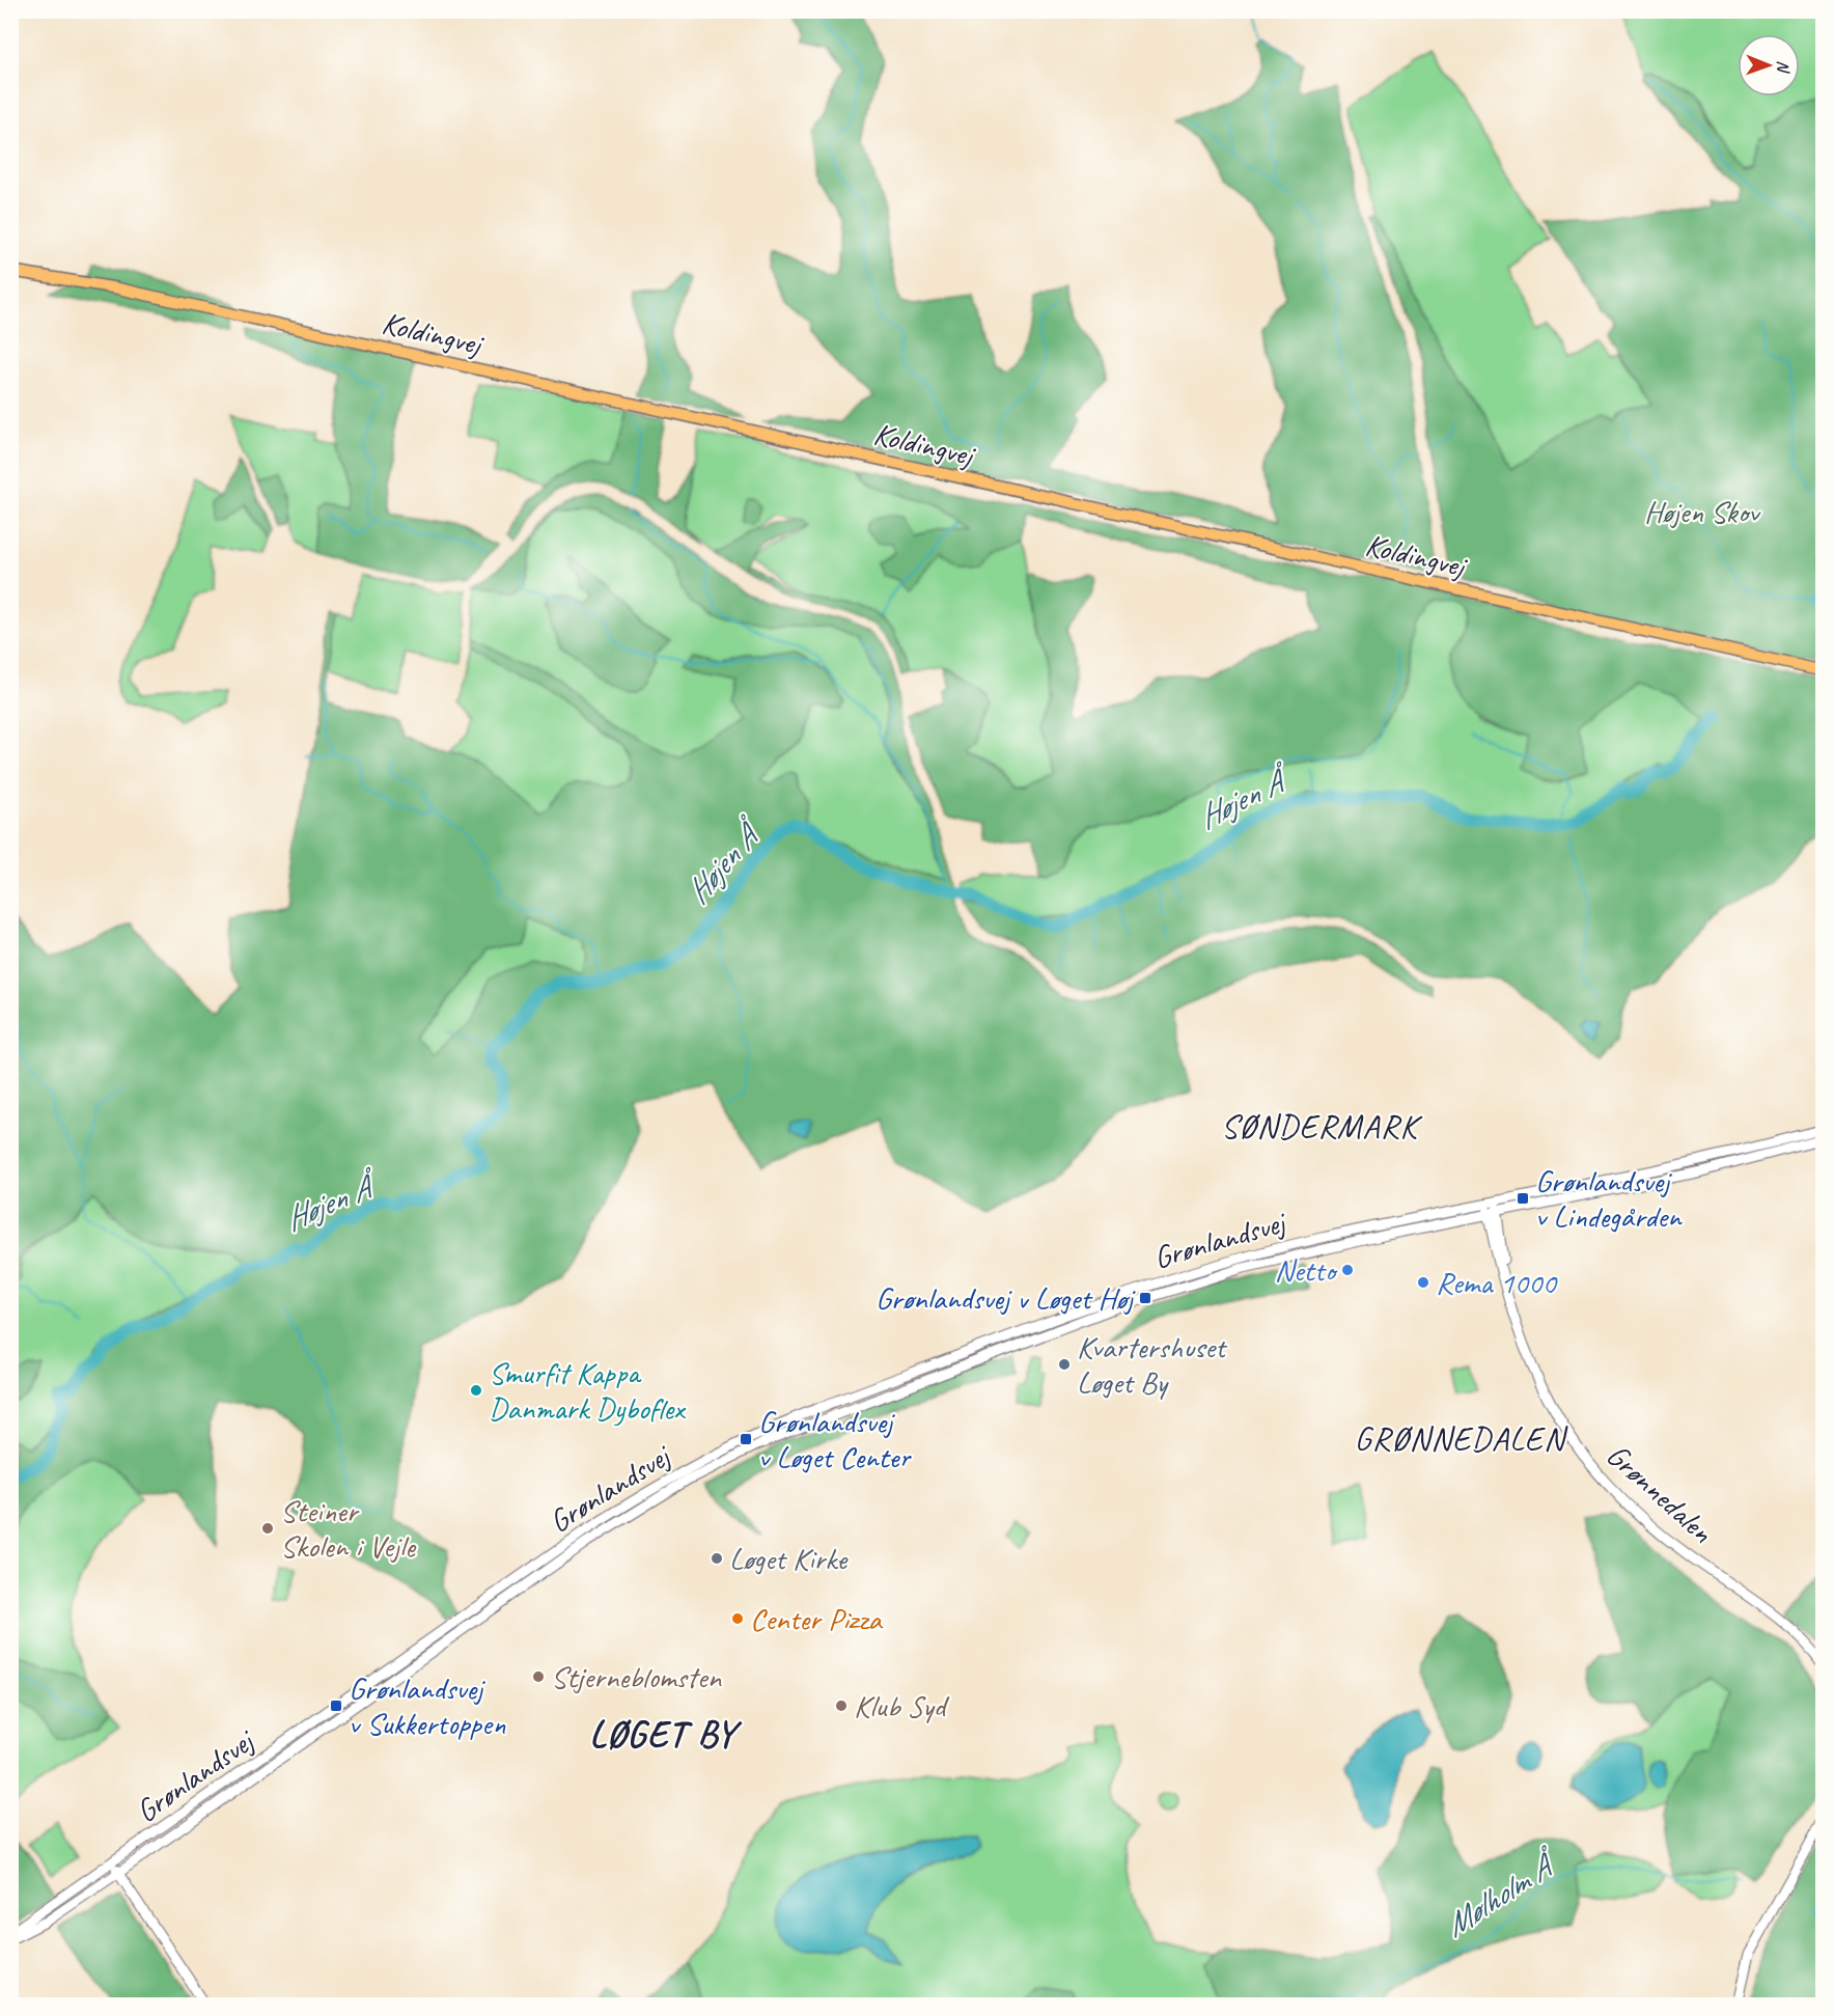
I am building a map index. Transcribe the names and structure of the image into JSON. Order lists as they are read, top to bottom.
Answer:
{
  "streets": {
    "main road": ["Koldingvej"],
    "street": ["Grønlandsvej", "Grønnedalen"]
  },
  "crossings": [
    ["Grønlandsvej", "Grønnedalen"]
  ],
  "districts": ["SØNDERMARK", "GRØNNEDALEN", "LØGET BY"],
  "water": ["Højen Å", "Mølholm Å"],
  "parks": ["Højen Skov"],
  "places": {
    "transit": [
      "Grønlandsvej v Lindegården",
      "Grønlandsvej v Løget Høj",
      "Grønlandsvej v Løget Center",
      "Grønlandsvej v Sukkertoppen"
    ],
    "other": [
      "Netto",
      "Rema 1000",
      "Kvartershuset Løget By",
      "Smurfit Kappa Danmark Dyboflex",
      "Steiner Skolen i Vejle",
      "Løget Kirke",
      "Center Pizza",
      "Stjerneblomsten",
      "Klub Syd"
    ]
  },
  "north": "right"
}
